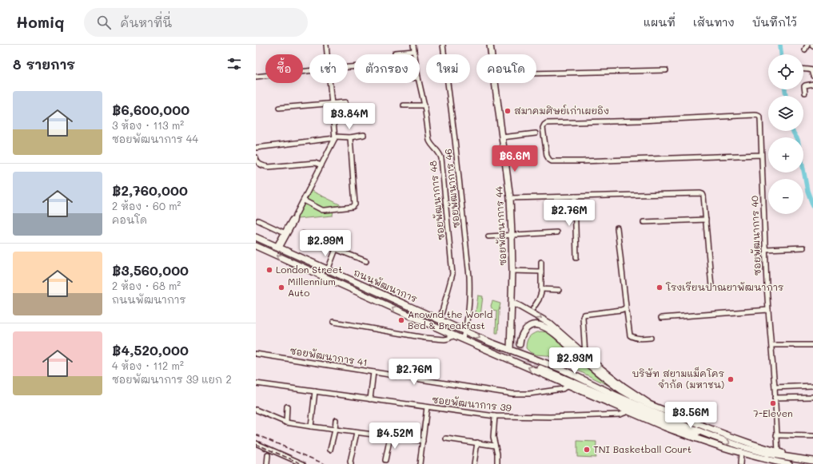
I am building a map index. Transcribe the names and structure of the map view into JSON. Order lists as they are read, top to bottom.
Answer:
{
  "streets": {
    "main road": ["ซอยพัฒนาการ 44", "ถนนพัฒนาการ"],
    "street": [
      "ซอยพัฒนาการ 46",
      "ซอยพัฒนาการ 48",
      "ซอยพัฒนาการ 40",
      "ซอยพัฒนาการ 41",
      "ซอยพัฒนาการ 39"
    ]
  },
  "crossings": [
    ["ซอยพัฒนาการ 46", "ถนนพัฒนาการ"],
    ["ซอยพัฒนาการ 48", "ถนนพัฒนาการ"],
    ["ซอยพัฒนาการ 44", "ถนนพัฒนาการ"],
    ["ถนนพัฒนาการ", "ซอยพัฒนาการ 41"],
    ["ถนนพัฒนาการ", "ซอยพัฒนาการ 39"]
  ],
  "places": [
    "สมาคมศิษย์เก่าเผยอิง",
    "London Street",
    "Millennium Auto",
    "โรงเรียนปาณยาพัฒนาการ",
    "Arownd the World Bed & Breakfast",
    "บริษัท สยามแม็คโคร จำกัด (มหาชน)",
    "7-Eleven",
    "TNI Basketball Court"
  ],
  "page": {
    "header": "Homiq",
    "search": "ค้นหาที่นี่",
    "nav": ["แผนที่", "เส้นทาง", "บันทึกไว้"],
    "heading": "8 รายการ",
    "map_buttons": ["+", "−"],
    "chip": [
      "ซื้อ",
      "เช่า",
      "ตัวกรอง",
      "ใหม่",
      "คอนโด"
    ],
    "list": [
      {
        "name": "฿6,600,000",
        "note": "3 ห้อง · 113 m² · ซอยพัฒนาการ 44"
      },
      {
        "name": "฿2,760,000",
        "note": "2 ห้อง · 60 m² · คอนโด"
      },
      {
        "name": "฿3,560,000",
        "note": "2 ห้อง · 68 m² · ถนนพัฒนาการ"
      },
      {
        "name": "฿4,520,000",
        "note": "4 ห้อง · 112 m² · ซอยพัฒนาการ 39 แยก 2"
      }
    ],
    "price": [
      "฿3.84M",
      "฿6.6M",
      "฿2.76M",
      "฿2.99M",
      "฿2.93M",
      "฿2.76M",
      "฿3.56M",
      "฿4.52M"
    ]
  }
}
